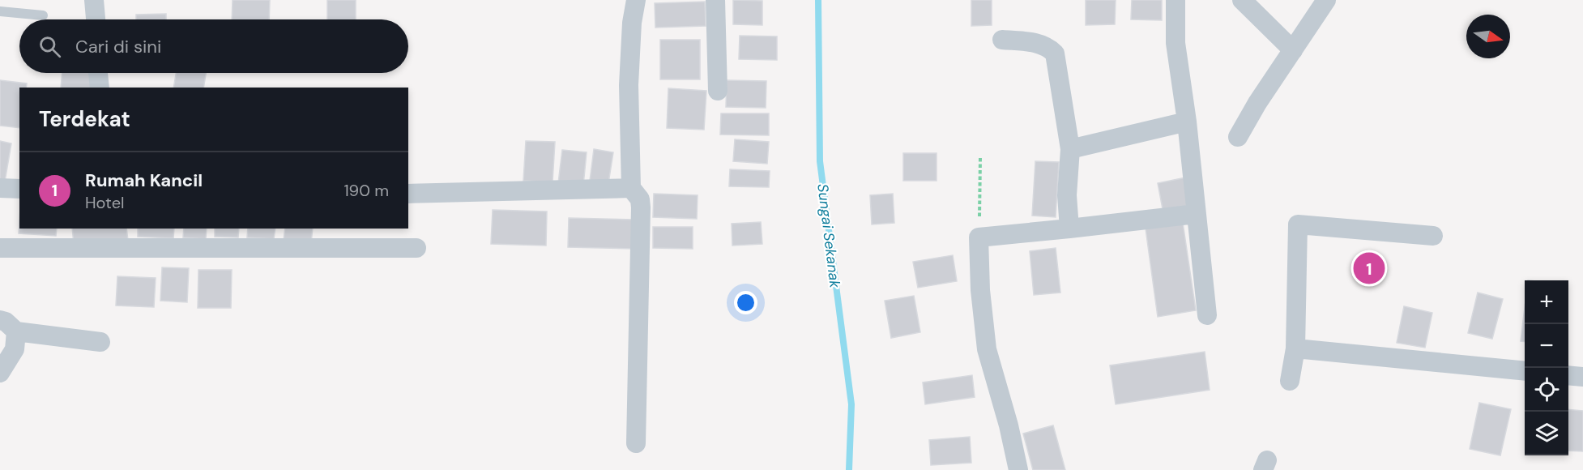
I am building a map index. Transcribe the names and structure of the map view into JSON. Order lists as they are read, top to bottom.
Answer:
{
  "water": ["Sungai Sekanak"],
  "north": "right",
  "page": {
    "search": "Cari di sini",
    "heading": "Terdekat",
    "list": [
      {
        "mark": "1",
        "name": "Rumah Kancil",
        "note": "Hotel",
        "value": "190 m"
      }
    ],
    "pins": "1",
    "map_buttons": ["+", "−"]
  }
}
